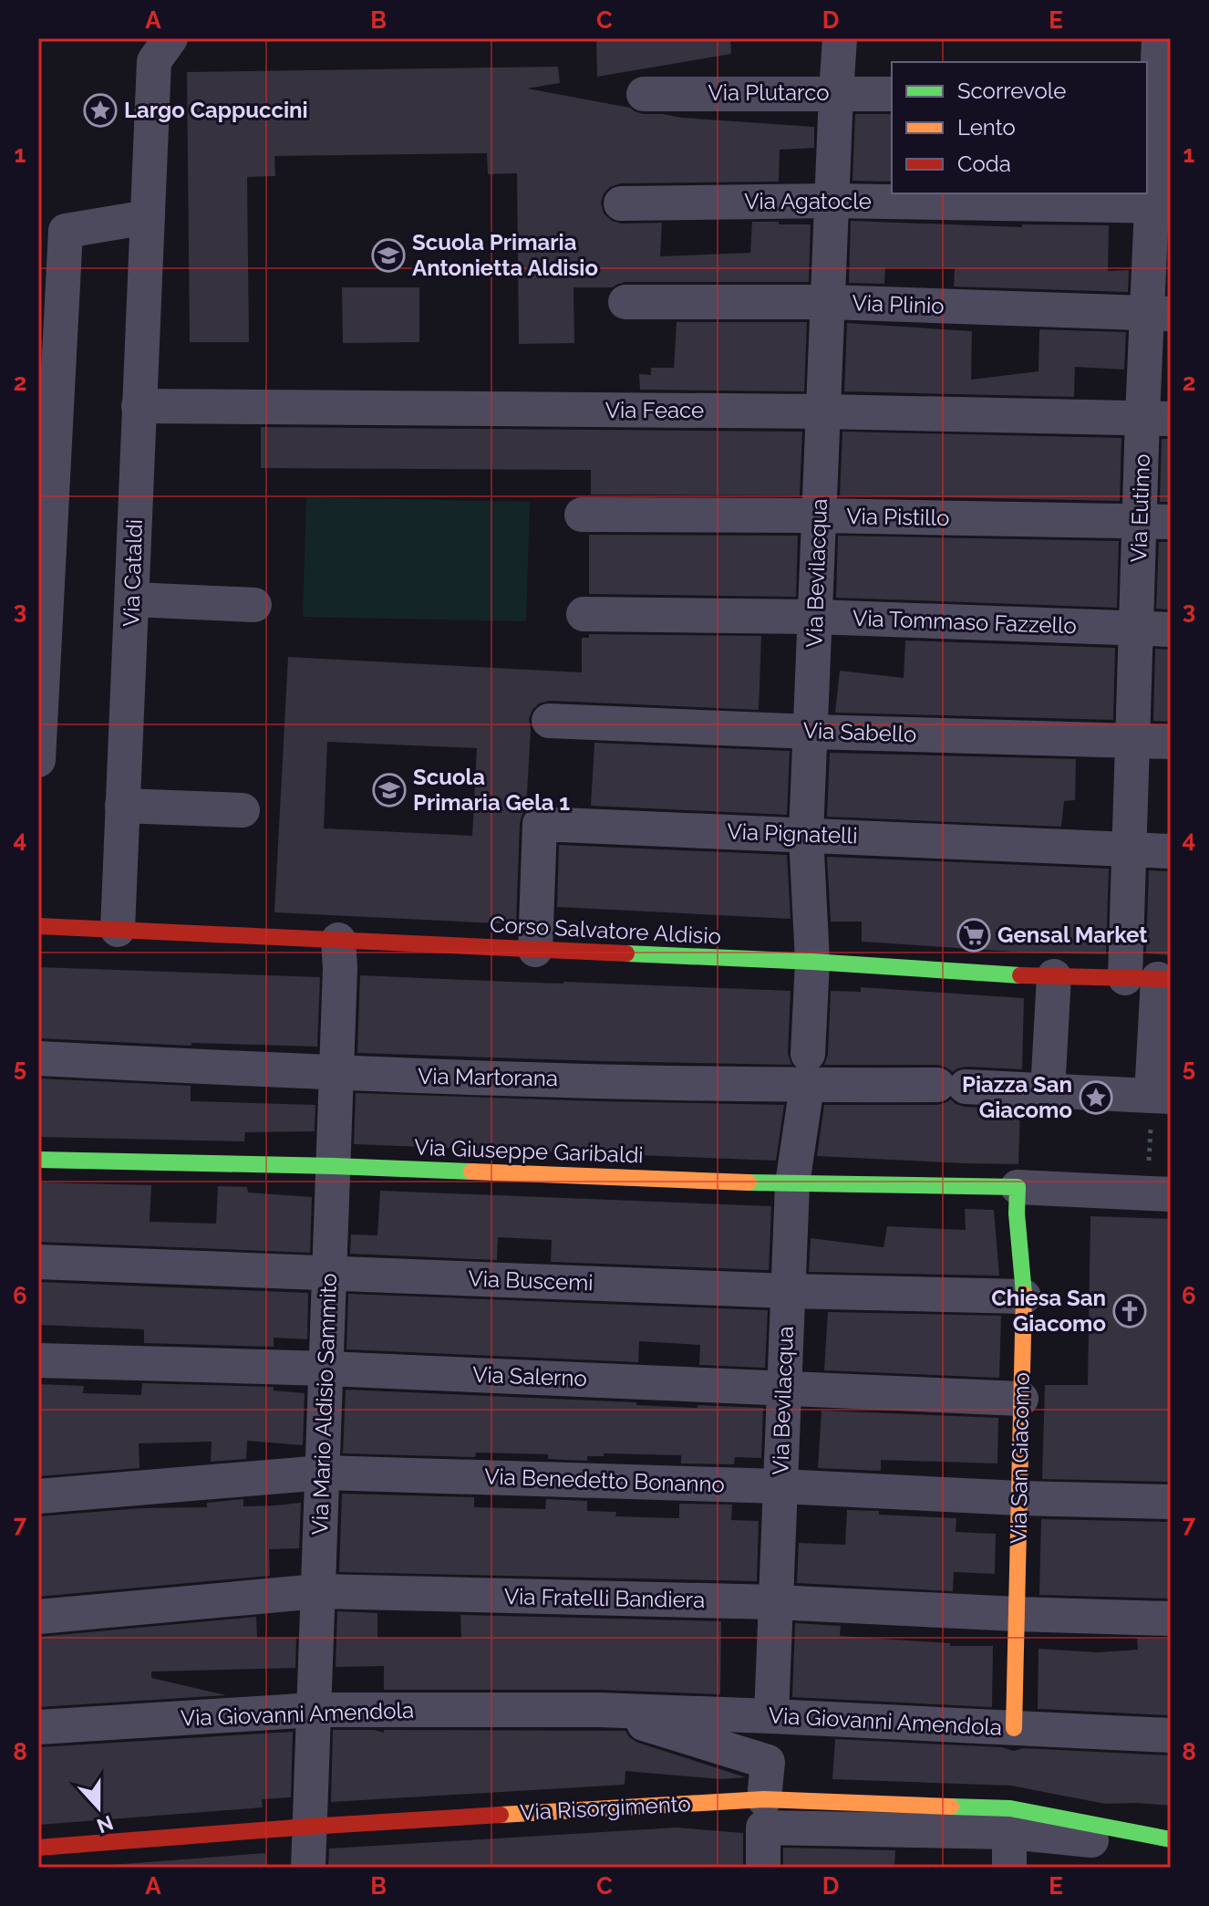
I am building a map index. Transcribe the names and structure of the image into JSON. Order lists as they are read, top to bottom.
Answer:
{
  "streets": {
    "street": [
      "Via Plutarco",
      "Via Agatocle",
      "Via Plinio",
      "Via Feace",
      "Via Eutimo",
      "Via Pistillo",
      "Via Cataldi",
      "Via Bevilacqua",
      "Via Tommaso Fazzello",
      "Via Sabello",
      "Via Pignatelli",
      "Corso Salvatore Aldisio",
      "Via Martorana",
      "Via Giuseppe Garibaldi",
      "Via Buscemi",
      "Via Salerno",
      "Via Mario Aldisio Sammito",
      "Via San Giacomo",
      "Via Benedetto Bonanno",
      "Via Fratelli Bandiera",
      "Via Giovanni Amendola",
      "Via Risorgimento"
    ]
  },
  "crossings": [
    ["Via Plutarco", "Via Bevilacqua"],
    ["Via Agatocle", "Via Eutimo"],
    ["Via Agatocle", "Via Bevilacqua"],
    ["Via Plinio", "Via Eutimo"],
    ["Via Plinio", "Via Bevilacqua"],
    ["Via Feace", "Via Eutimo"],
    ["Via Feace", "Via Cataldi"],
    ["Via Feace", "Via Bevilacqua"],
    ["Via Eutimo", "Via Pistillo"],
    ["Via Eutimo", "Via Tommaso Fazzello"],
    ["Via Eutimo", "Via Sabello"],
    ["Via Eutimo", "Via Pignatelli"],
    ["Via Eutimo", "Corso Salvatore Aldisio"],
    ["Via Eutimo", "Via Martorana"],
    ["Via Pistillo", "Via Bevilacqua"],
    ["Via Cataldi", "Corso Salvatore Aldisio"],
    ["Via Bevilacqua", "Via Tommaso Fazzello"],
    ["Via Bevilacqua", "Via Sabello"],
    ["Via Bevilacqua", "Via Pignatelli"],
    ["Via Bevilacqua", "Corso Salvatore Aldisio"],
    ["Via Bevilacqua", "Via Martorana"],
    ["Via Bevilacqua", "Via Giuseppe Garibaldi"],
    ["Via Bevilacqua", "Via Buscemi"],
    ["Via Bevilacqua", "Via Salerno"],
    ["Via Bevilacqua", "Via Benedetto Bonanno"],
    ["Via Bevilacqua", "Via Fratelli Bandiera"],
    ["Via Bevilacqua", "Via Giovanni Amendola"],
    ["Via Pignatelli", "Corso Salvatore Aldisio"],
    ["Corso Salvatore Aldisio", "Via Mario Aldisio Sammito"],
    ["Via Martorana", "Via Mario Aldisio Sammito"],
    ["Via Giuseppe Garibaldi", "Via Mario Aldisio Sammito"],
    ["Via Giuseppe Garibaldi", "Via San Giacomo"],
    ["Via Buscemi", "Via Mario Aldisio Sammito"],
    ["Via Buscemi", "Via San Giacomo"],
    ["Via Salerno", "Via Mario Aldisio Sammito"],
    ["Via Salerno", "Via San Giacomo"],
    ["Via Mario Aldisio Sammito", "Via Benedetto Bonanno"],
    ["Via Mario Aldisio Sammito", "Via Fratelli Bandiera"],
    ["Via Mario Aldisio Sammito", "Via Giovanni Amendola"],
    ["Via Mario Aldisio Sammito", "Via Risorgimento"],
    ["Via San Giacomo", "Via Benedetto Bonanno"],
    ["Via San Giacomo", "Via Fratelli Bandiera"],
    ["Via San Giacomo", "Via Giovanni Amendola"],
    ["Via Giovanni Amendola", "Via Risorgimento"]
  ],
  "places": {
    "place": ["Largo Cappuccini", "Piazza San Giacomo"],
    "school or university": ["Scuola Primaria Antonietta Aldisio", "Scuola Primaria Gela 1"],
    "supermarket": ["Gensal Market"],
    "church": ["Chiesa San Giacomo"]
  },
  "legend": ["Scorrevole", "Lento", "Coda"],
  "north": "bottom",
  "grid": {
    "columns": [
      "A",
      "B",
      "C",
      "D",
      "E"
    ],
    "rows": [
      "1",
      "2",
      "3",
      "4",
      "5",
      "6",
      "7",
      "8"
    ]
  }
}
